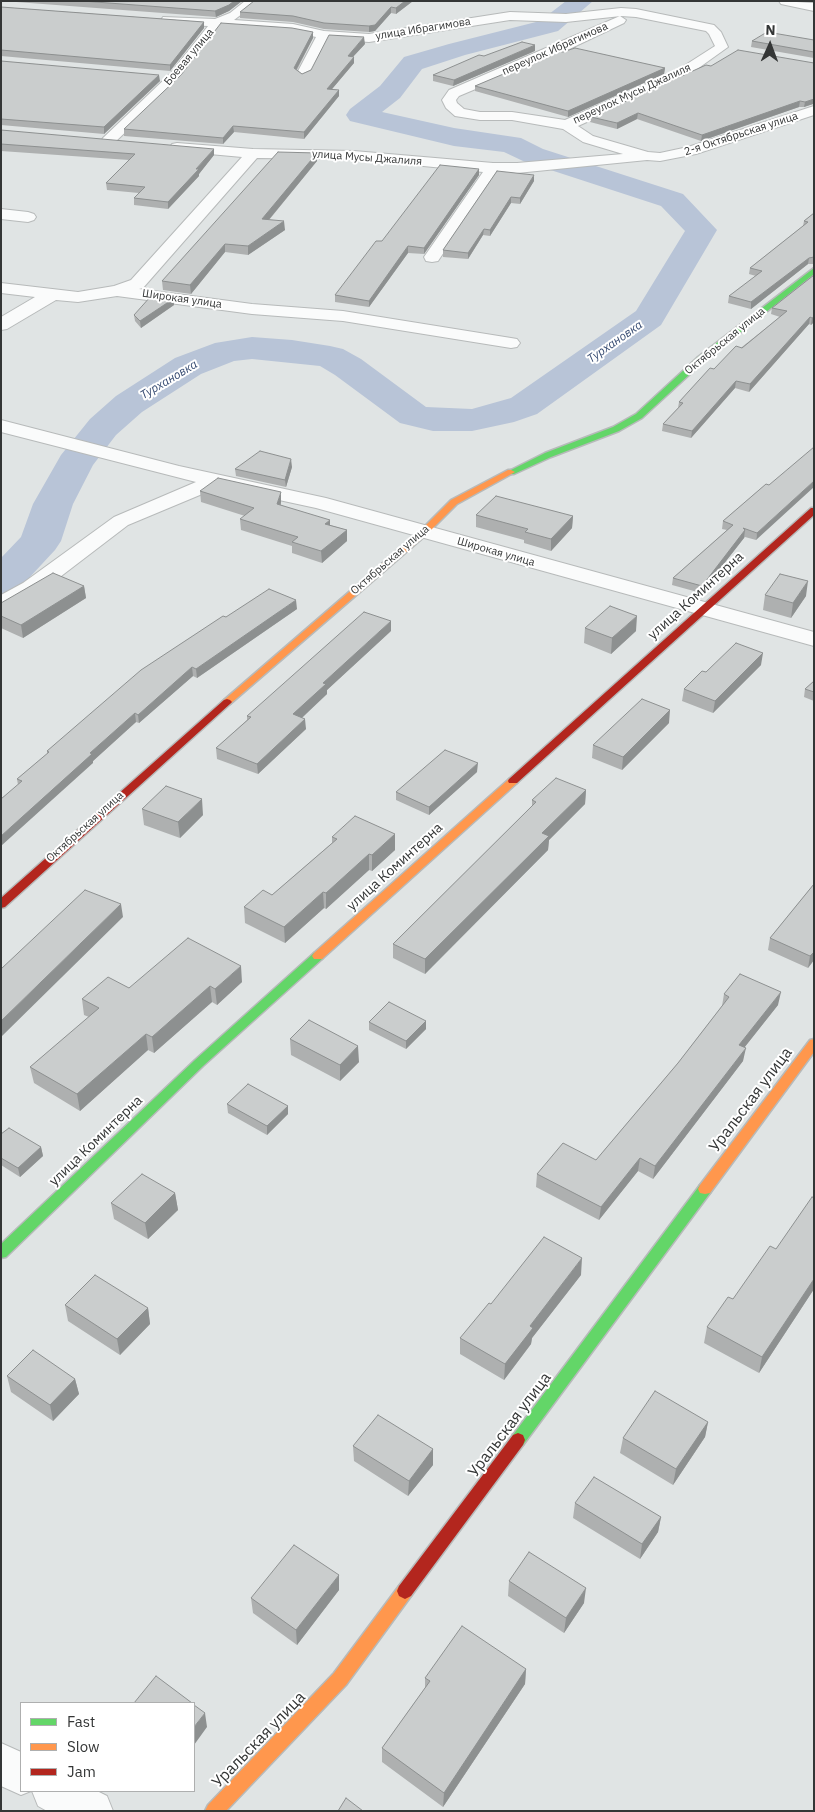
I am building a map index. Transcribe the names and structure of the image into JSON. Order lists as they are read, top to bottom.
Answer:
{
  "streets": {
    "street": [
      "улица Ибрагимова",
      "переулок Ибрагимова",
      "Боевая улица",
      "переулок Мусы Джалиля",
      "2-я Октябрьская улица",
      "улица Мусы Джалиля",
      "Широкая улица",
      "Октябрьская улица",
      "улица Коминтерна",
      "Уральская улица"
    ]
  },
  "crossings": [
    ["улица Ибрагимова", "переулок Ибрагимова"],
    ["улица Ибрагимова", "Боевая улица"],
    ["улица Ибрагимова", "переулок Мусы Джалиля"],
    ["переулок Ибрагимова", "переулок Мусы Джалиля"],
    ["2-я Октябрьская улица", "улица Мусы Джалиля"],
    ["Широкая улица", "Октябрьская улица"],
    ["Широкая улица", "улица Коминтерна"]
  ],
  "water": ["Турхановка"],
  "legend": ["Fast", "Slow", "Jam"],
  "north": "top"
}
